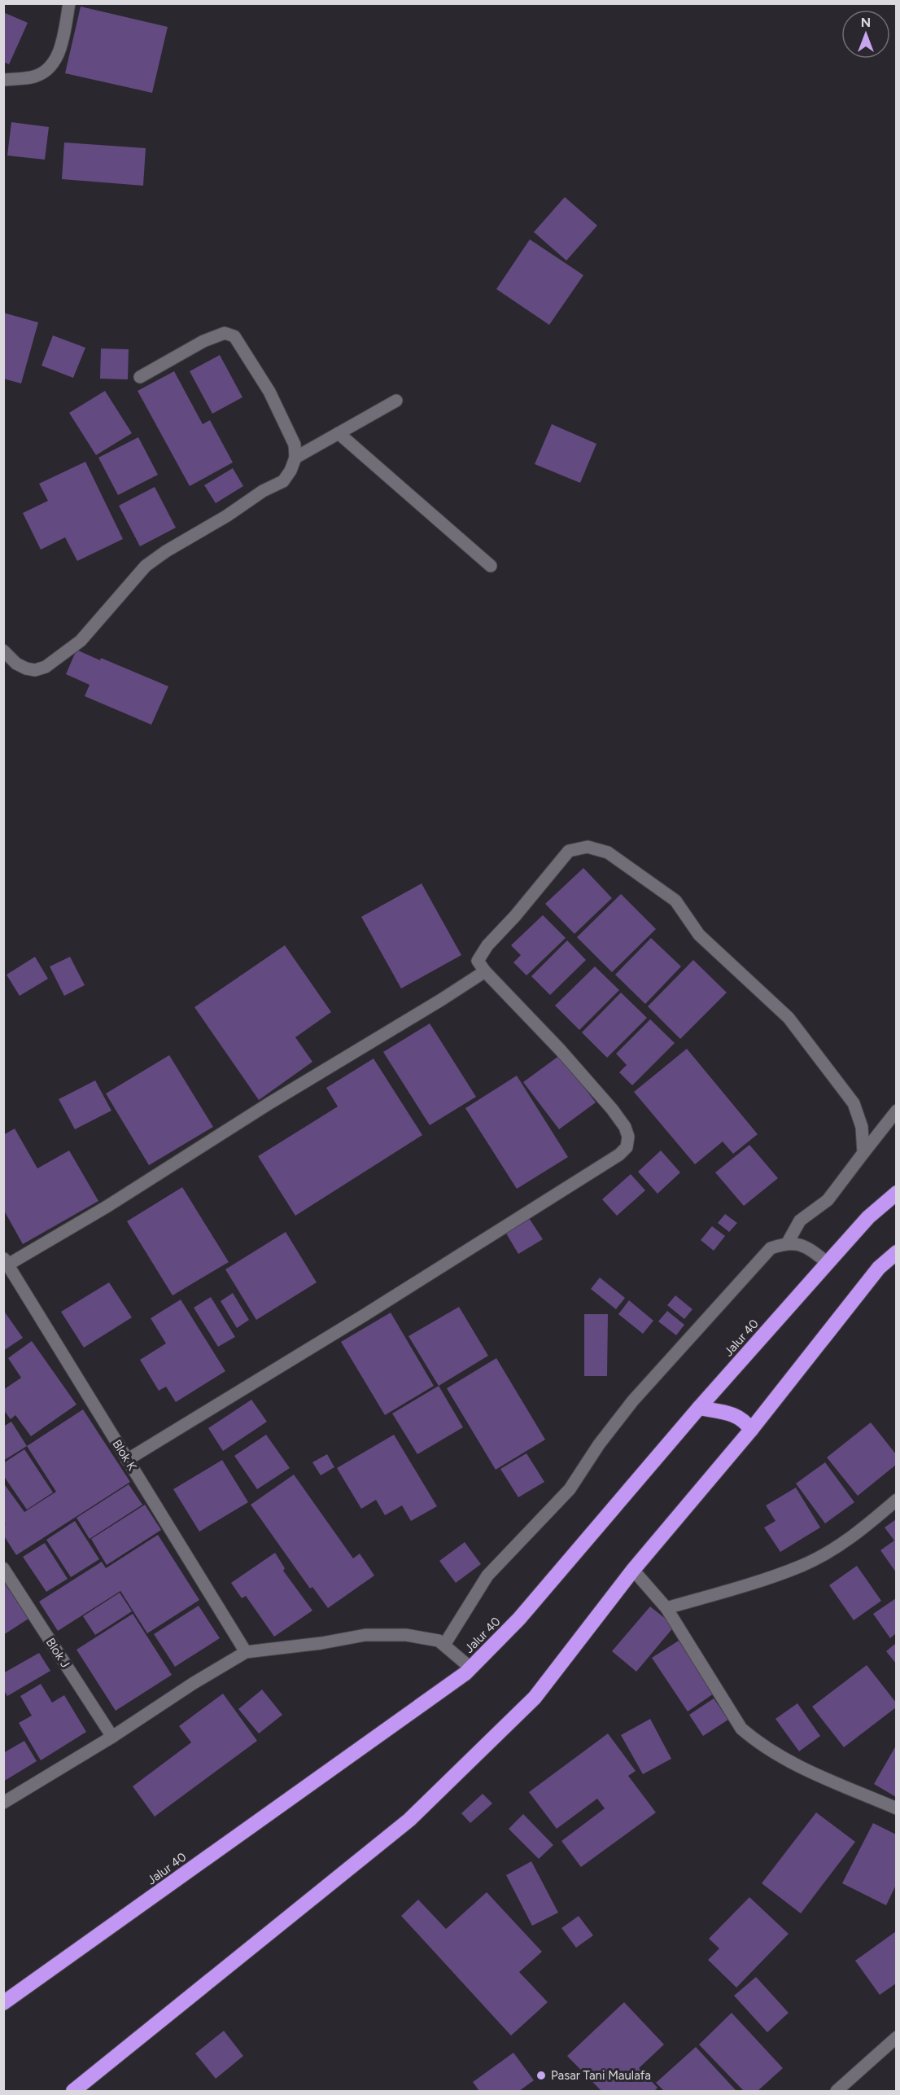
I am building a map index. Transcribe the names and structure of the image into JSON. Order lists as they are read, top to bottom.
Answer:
{
  "streets": {
    "highway": ["Jalur 40"],
    "street": ["Blok K", "Blok J"]
  },
  "places": ["Pasar Tani Maulafa"],
  "north": "top"
}
